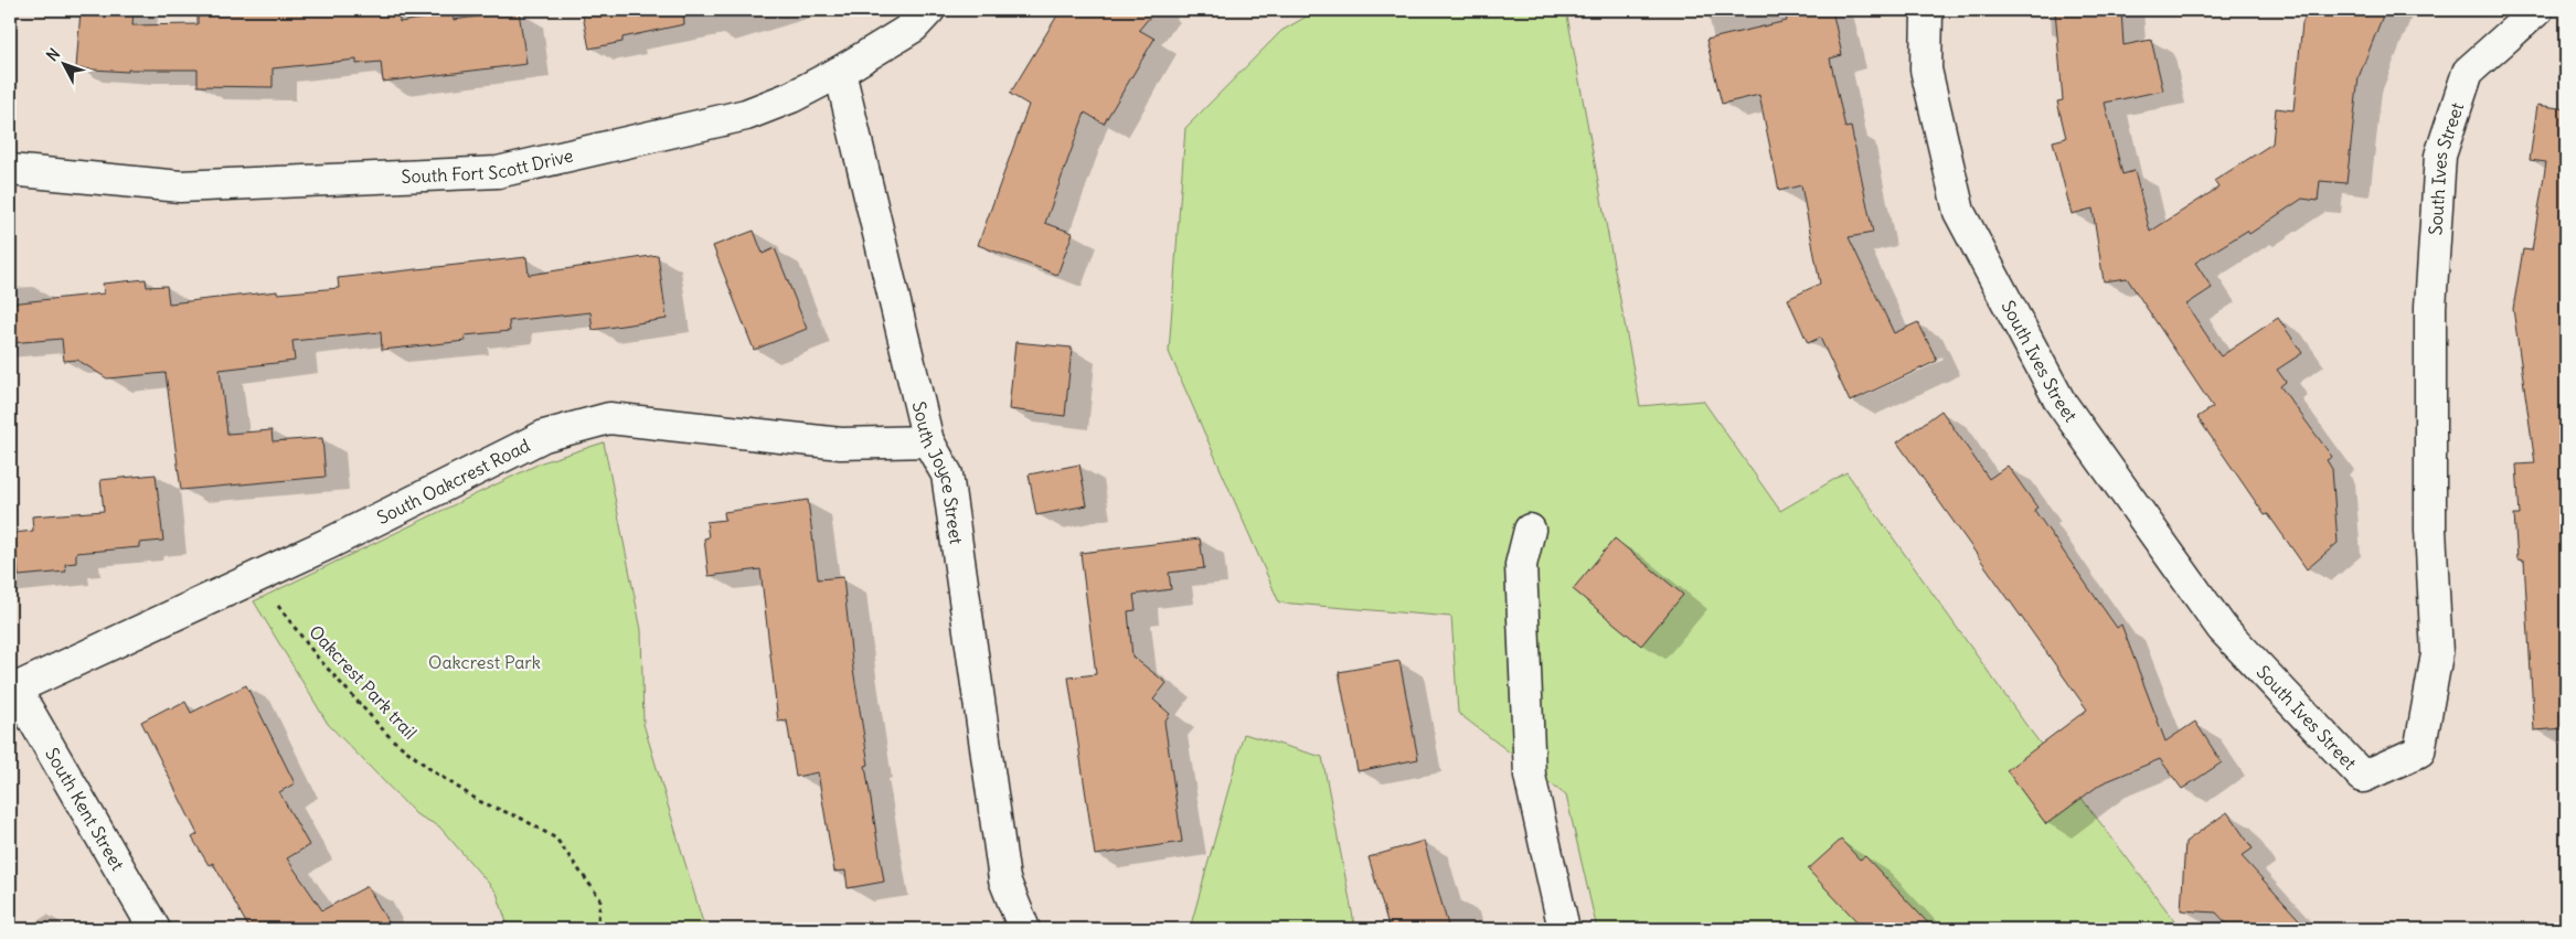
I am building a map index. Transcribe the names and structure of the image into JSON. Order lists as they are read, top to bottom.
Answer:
{
  "streets": {
    "street": [
      "South Fort Scott Drive",
      "South Ives Street",
      "South Joyce Street",
      "South Oakcrest Road",
      "South Kent Street"
    ],
    "path": ["Oakcrest Park trail"]
  },
  "crossings": [
    ["South Fort Scott Drive", "South Joyce Street"],
    ["South Joyce Street", "South Oakcrest Road"],
    ["South Oakcrest Road", "South Kent Street"]
  ],
  "parks": ["Oakcrest Park"],
  "north": "top left"
}
